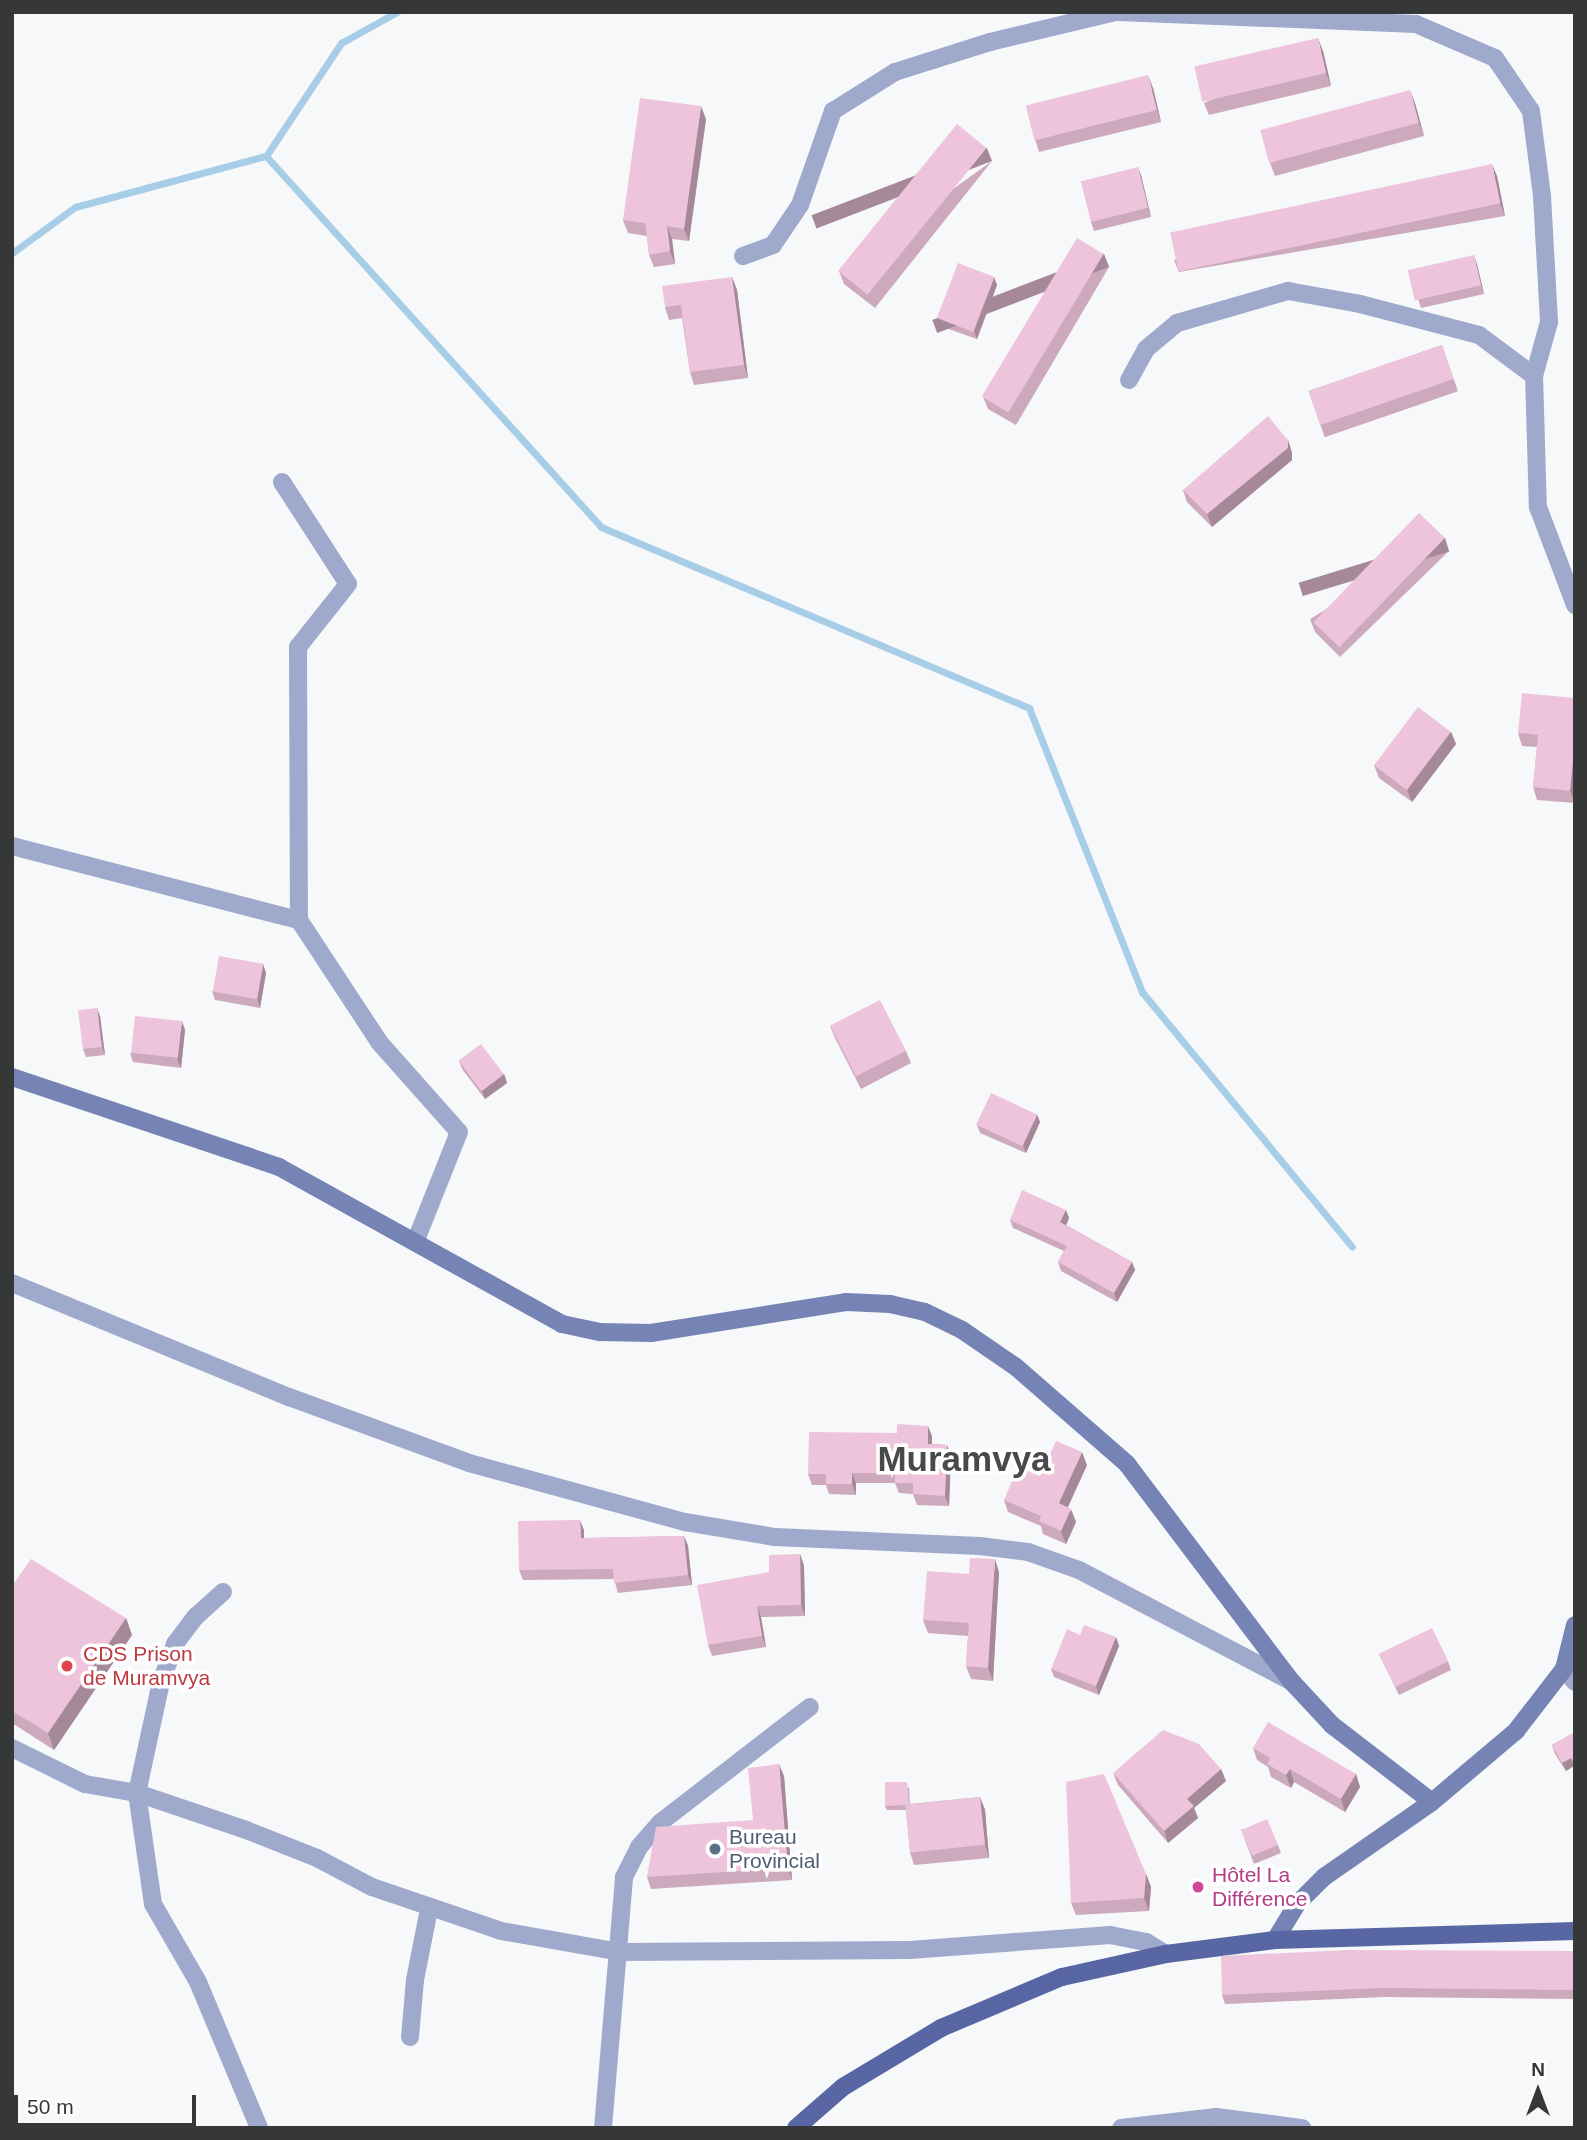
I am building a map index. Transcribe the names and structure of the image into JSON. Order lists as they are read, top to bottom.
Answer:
{
  "districts": ["Muramvya"],
  "places": ["CDS Prison de Muramvya", "Bureau Provincial", "Hôtel La Différence"],
  "scale_bar": "50 m",
  "north": "top"
}
